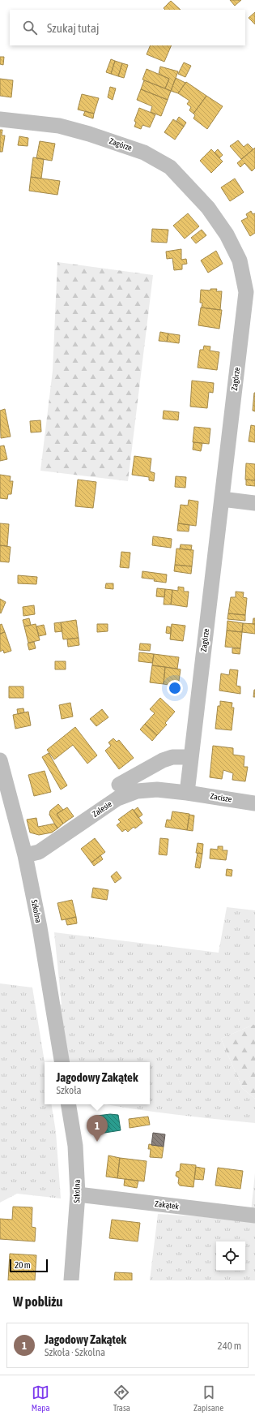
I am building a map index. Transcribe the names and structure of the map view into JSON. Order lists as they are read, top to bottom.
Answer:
{
  "streets": {
    "street": [
      "Zagórze",
      "Zacisze",
      "Zalesie",
      "Szkolna",
      "Zakątek"
    ]
  },
  "crossings": [
    ["Zagórze", "Zacisze"],
    ["Zagórze", "Zalesie"],
    ["Zacisze", "Zalesie"],
    ["Zalesie", "Szkolna"],
    ["Szkolna", "Zakątek"]
  ],
  "scale_bar": "20 m",
  "page": {
    "search": "Szukaj tutaj",
    "popup": ["Jagodowy Zakątek", "Szkoła"],
    "pins": "1",
    "scale": "20 m",
    "heading": "W pobliżu",
    "list": [
      {
        "mark": "1",
        "name": "Jagodowy Zakątek",
        "note": "Szkoła · Szkolna",
        "value": "240 m"
      }
    ],
    "nav": ["Mapa", "Trasa", "Zapisane"]
  }
}
